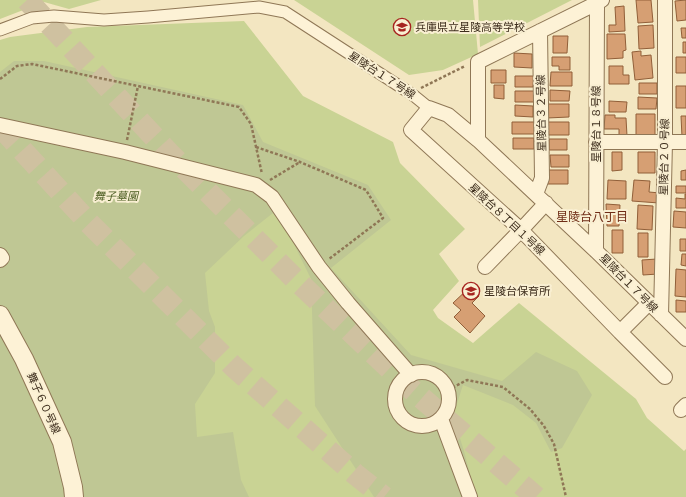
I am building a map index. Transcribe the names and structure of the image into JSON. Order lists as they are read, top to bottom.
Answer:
{
  "streets": {
    "street": [
      "星陵台１７号線",
      "星陵台３２号線",
      "星陵台１８号線",
      "星陵台２０号線",
      "星陵台８丁目１号線",
      "舞子６０号線"
    ]
  },
  "crossings": [
    ["星陵台１７号線", "星陵台３２号線"],
    ["星陵台１７号線", "星陵台１８号線"],
    ["星陵台１７号線", "星陵台２０号線"],
    ["星陵台１７号線", "星陵台８丁目１号線"]
  ],
  "districts": ["星陵台八丁目"],
  "parks": ["舞子墓園"],
  "places": {
    "school or university": ["兵庫県立星陵高等学校", "星陵台保育所"]
  }
}
